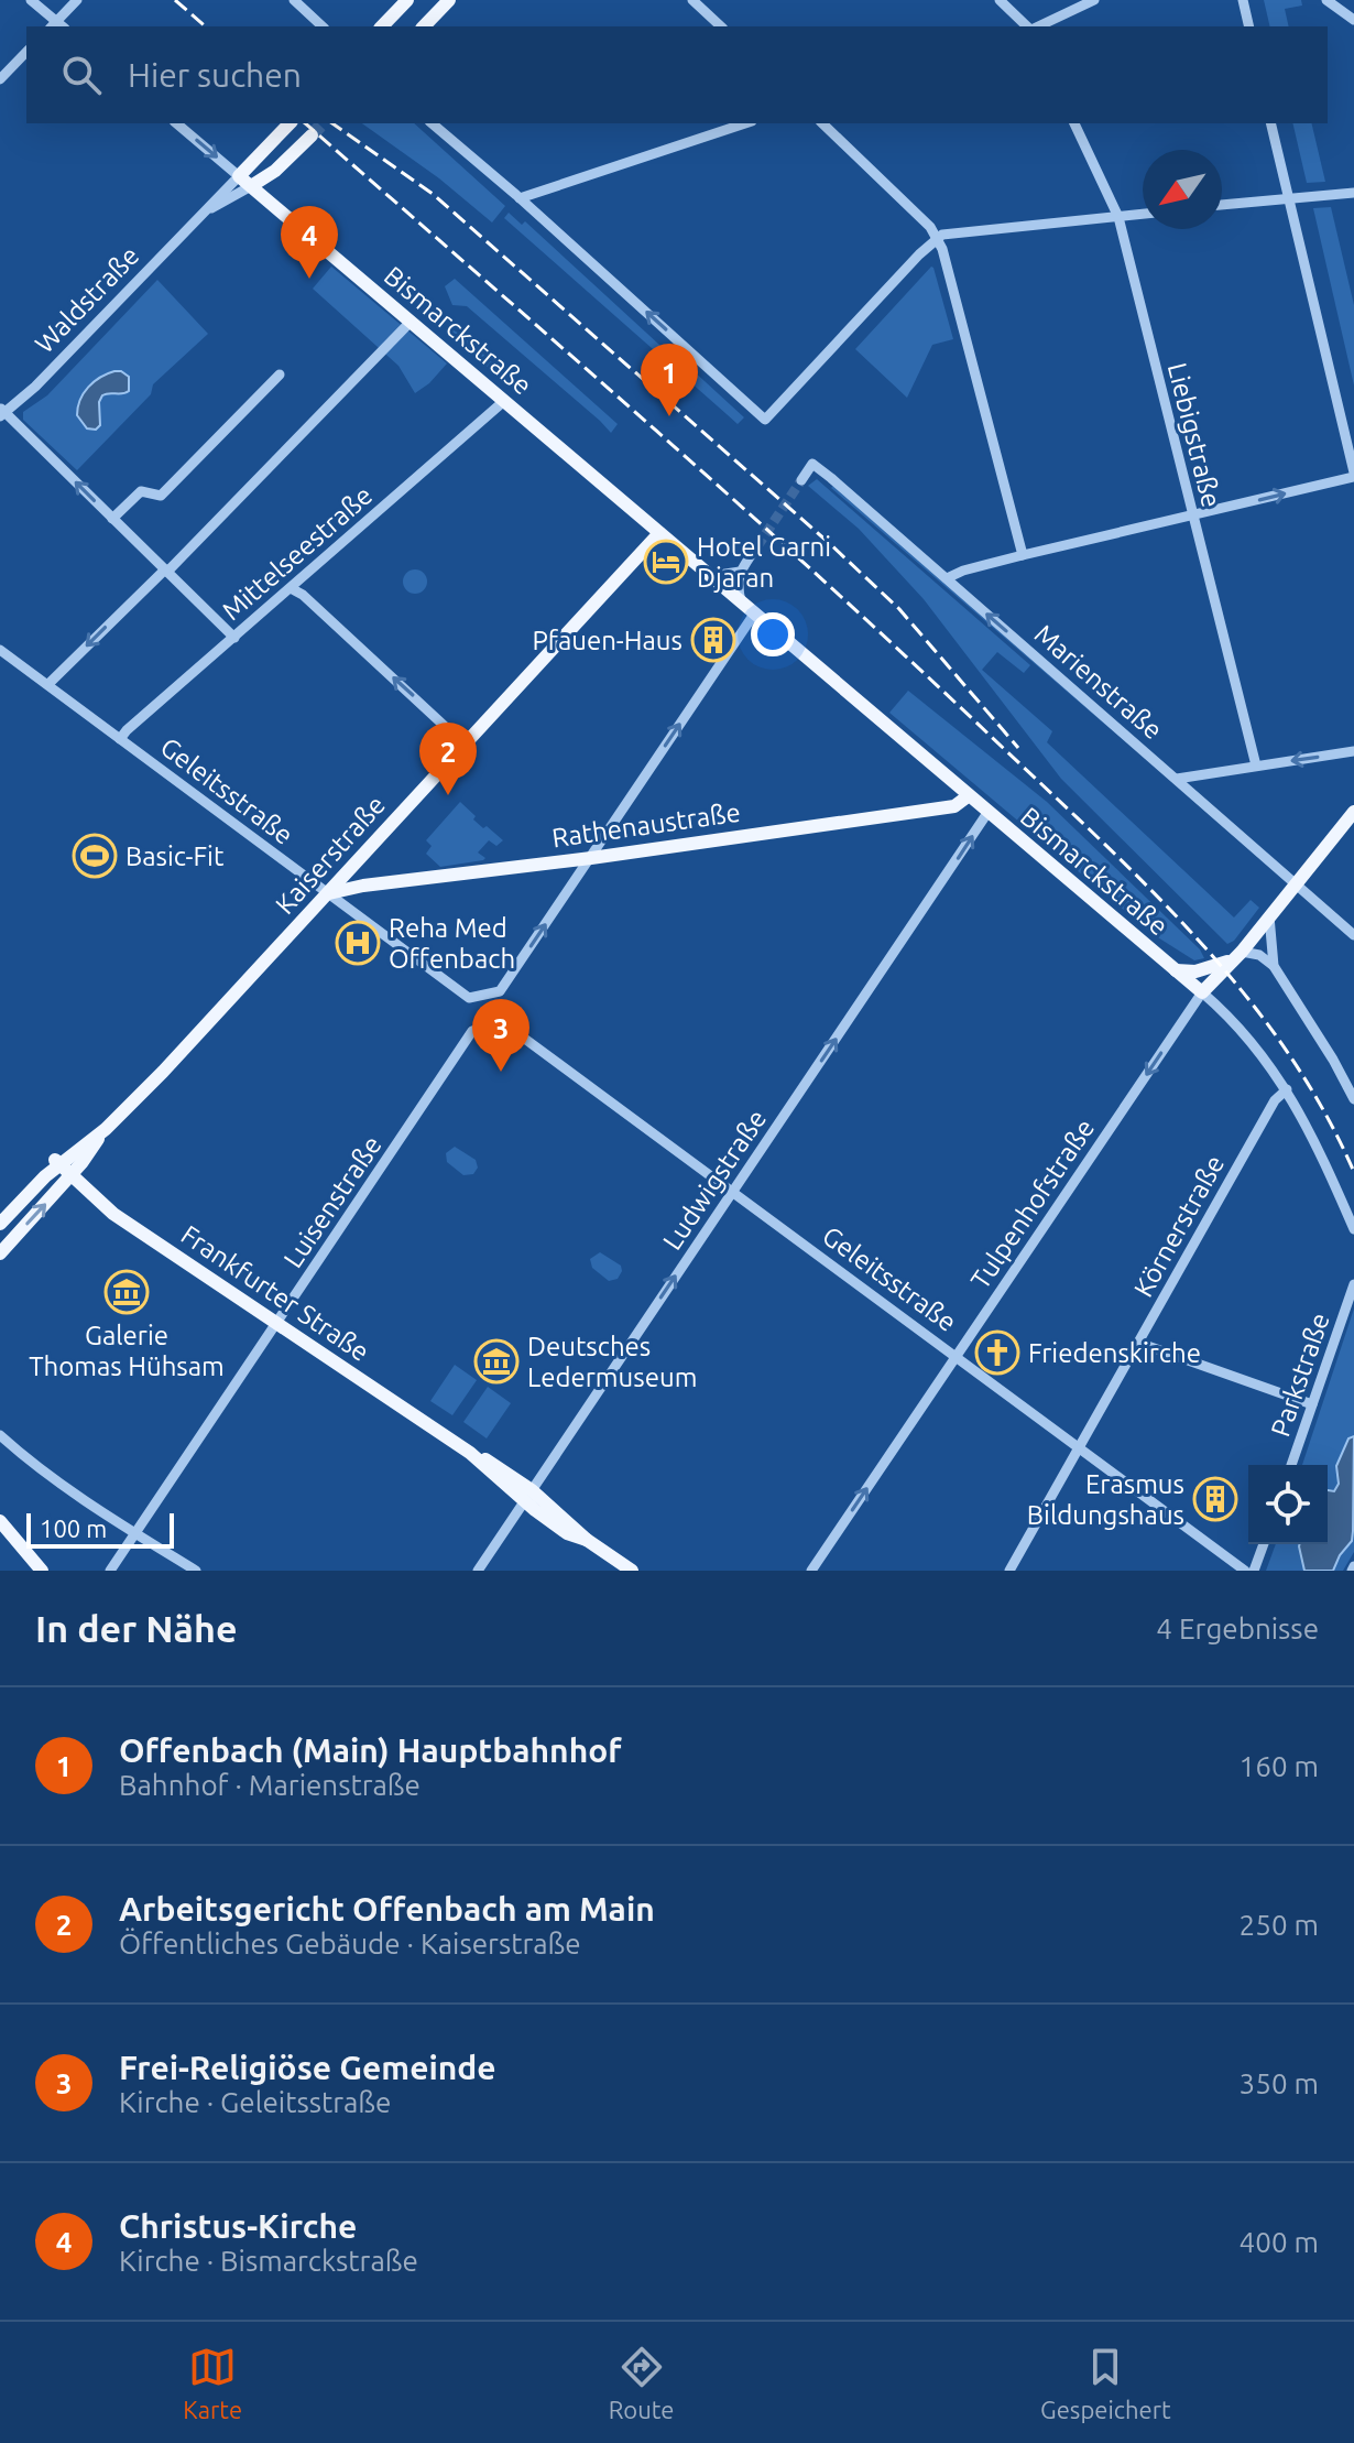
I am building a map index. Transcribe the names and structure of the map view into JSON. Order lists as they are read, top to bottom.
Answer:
{
  "streets": {
    "main road": [
      "Waldstraße",
      "Bismarckstraße",
      "Rathenaustraße",
      "Kaiserstraße",
      "Frankfurter Straße"
    ],
    "street": [
      "Liebigstraße",
      "Mittelseestraße",
      "Marienstraße",
      "Geleitsstraße",
      "Ludwigstraße",
      "Luisenstraße",
      "Tulpenhofstraße",
      "Körnerstraße",
      "Parkstraße"
    ]
  },
  "crossings": [
    ["Waldstraße", "Bismarckstraße"],
    ["Bismarckstraße", "Mittelseestraße"],
    ["Bismarckstraße", "Rathenaustraße"],
    ["Bismarckstraße", "Kaiserstraße"],
    ["Bismarckstraße", "Ludwigstraße"],
    ["Bismarckstraße", "Tulpenhofstraße"],
    ["Bismarckstraße", "Körnerstraße"],
    ["Mittelseestraße", "Geleitsstraße"],
    ["Geleitsstraße", "Rathenaustraße"],
    ["Geleitsstraße", "Kaiserstraße"],
    ["Geleitsstraße", "Ludwigstraße"],
    ["Geleitsstraße", "Luisenstraße"],
    ["Geleitsstraße", "Tulpenhofstraße"],
    ["Geleitsstraße", "Körnerstraße"],
    ["Rathenaustraße", "Kaiserstraße"],
    ["Kaiserstraße", "Frankfurter Straße"],
    ["Ludwigstraße", "Frankfurter Straße"],
    ["Luisenstraße", "Frankfurter Straße"]
  ],
  "one_way": ["Marienstraße", "Ludwigstraße"],
  "places": {
    "hotel": ["Hotel Garni Djaran"],
    "building": ["Pfauen-Haus", "Erasmus Bildungshaus"],
    "sports": ["Basic-Fit"],
    "hospital": ["Reha Med Offenbach"],
    "museum": ["Galerie Thomas Hühsam", "Deutsches Ledermuseum"],
    "church": ["Friedenskirche"]
  },
  "scale_bar": "100 m",
  "north": "bottom left",
  "page": {
    "search": "Hier suchen",
    "pins": [
      "4",
      "1",
      "2",
      "3"
    ],
    "scale": "100 m",
    "heading": ["In der Nähe", "4 Ergebnisse"],
    "list": [
      {
        "mark": "1",
        "name": "Offenbach (Main) Hauptbahnhof",
        "note": "Bahnhof · Marienstraße",
        "value": "160 m"
      },
      {
        "mark": "2",
        "name": "Arbeitsgericht Offenbach am Main",
        "note": "Öffentliches Gebäude · Kaiserstraße",
        "value": "250 m"
      },
      {
        "mark": "3",
        "name": "Frei-Religiöse Gemeinde",
        "note": "Kirche · Geleitsstraße",
        "value": "350 m"
      },
      {
        "mark": "4",
        "name": "Christus-Kirche",
        "note": "Kirche · Bismarckstraße",
        "value": "400 m"
      }
    ],
    "nav": ["Karte", "Route", "Gespeichert"]
  }
}
